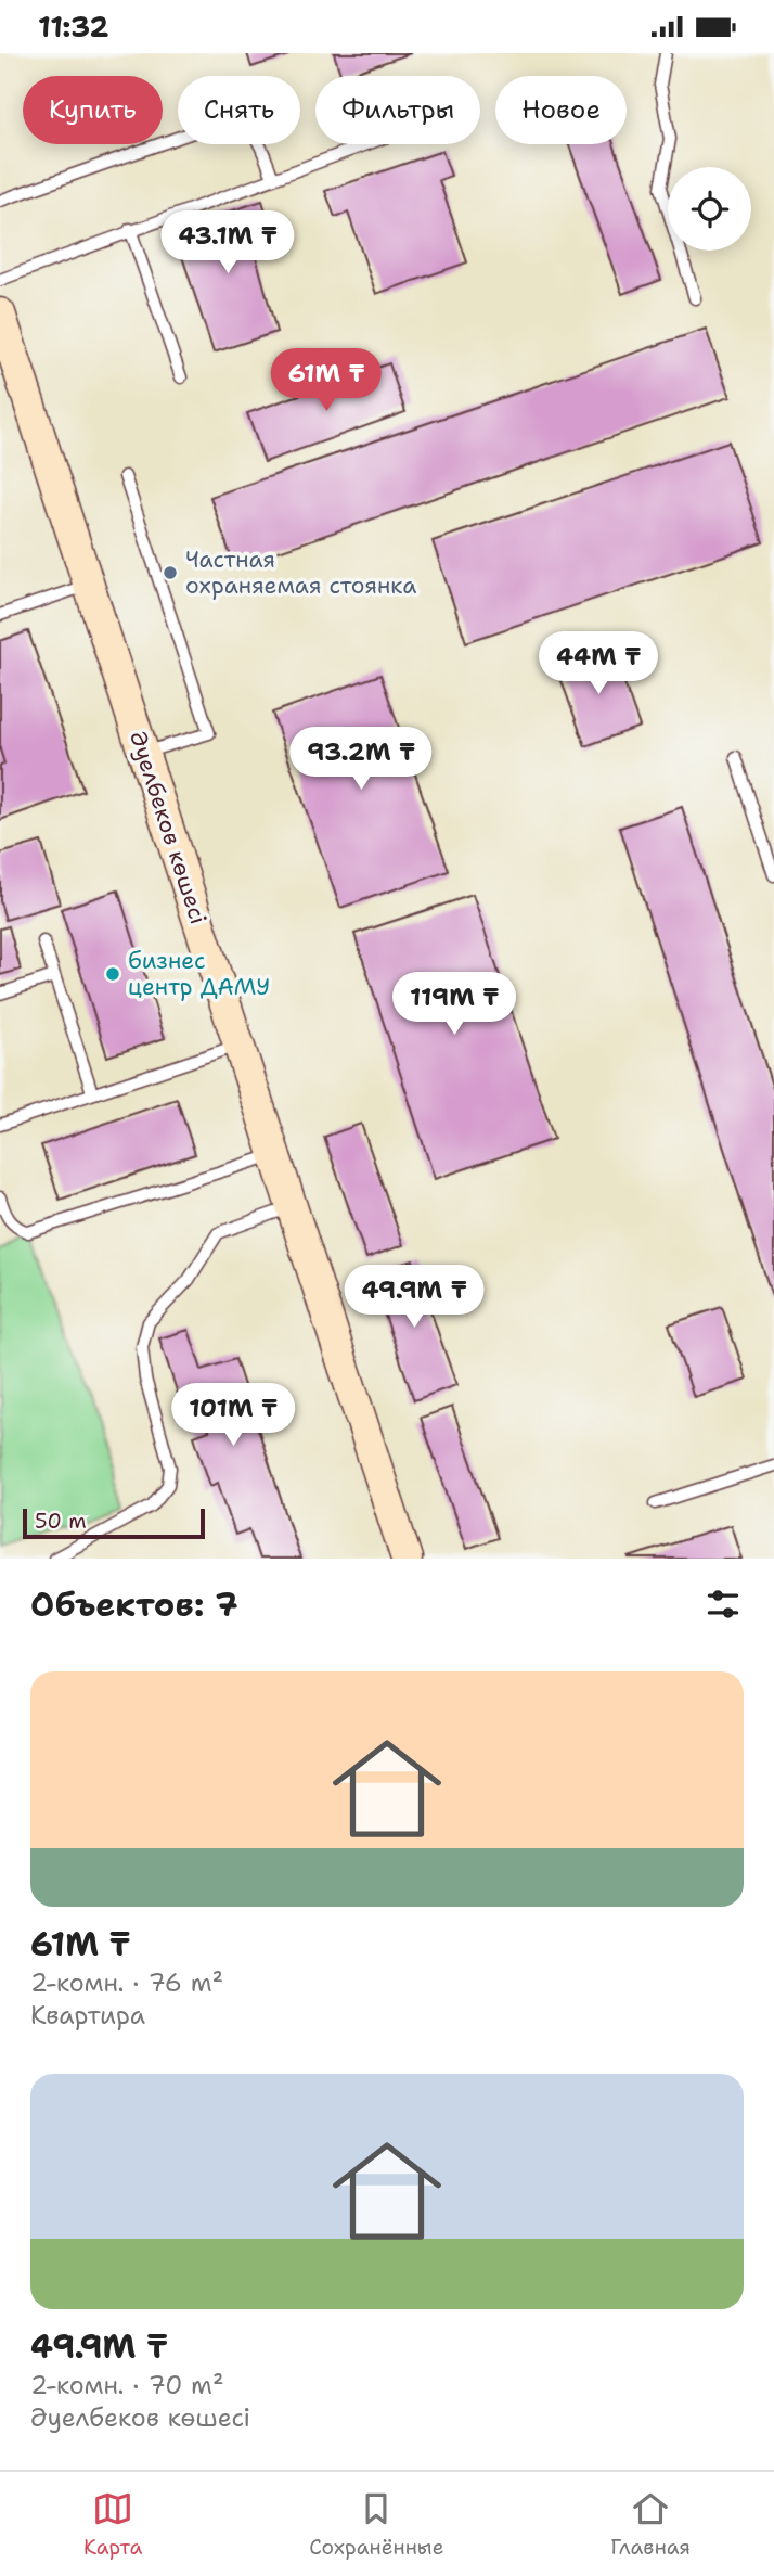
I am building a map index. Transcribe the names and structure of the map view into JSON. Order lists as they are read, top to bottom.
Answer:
{
  "streets": {
    "street": ["Әуелбеков көшесі"]
  },
  "places": ["Частная охраняемая стоянка", "бизнес центр ДАМУ"],
  "scale_bar": "50 m",
  "page": {
    "status": "11:32",
    "chip": [
      "Купить",
      "Снять",
      "Фильтры",
      "Новое"
    ],
    "price": [
      "43.1M ₸",
      "61M ₸",
      "44M ₸",
      "93.2M ₸",
      "119M ₸",
      "49.9M ₸",
      "101M ₸"
    ],
    "scale": "50 m",
    "heading": "Объектов: 7",
    "list": [
      {
        "name": "61M ₸",
        "note": "2-комн. · 76 m² · Квартира"
      },
      {
        "name": "49.9M ₸",
        "note": "2-комн. · 70 m² · Әуелбеков көшесі"
      }
    ],
    "tabs": ["Карта", "Сохранённые", "Главная"]
  }
}
